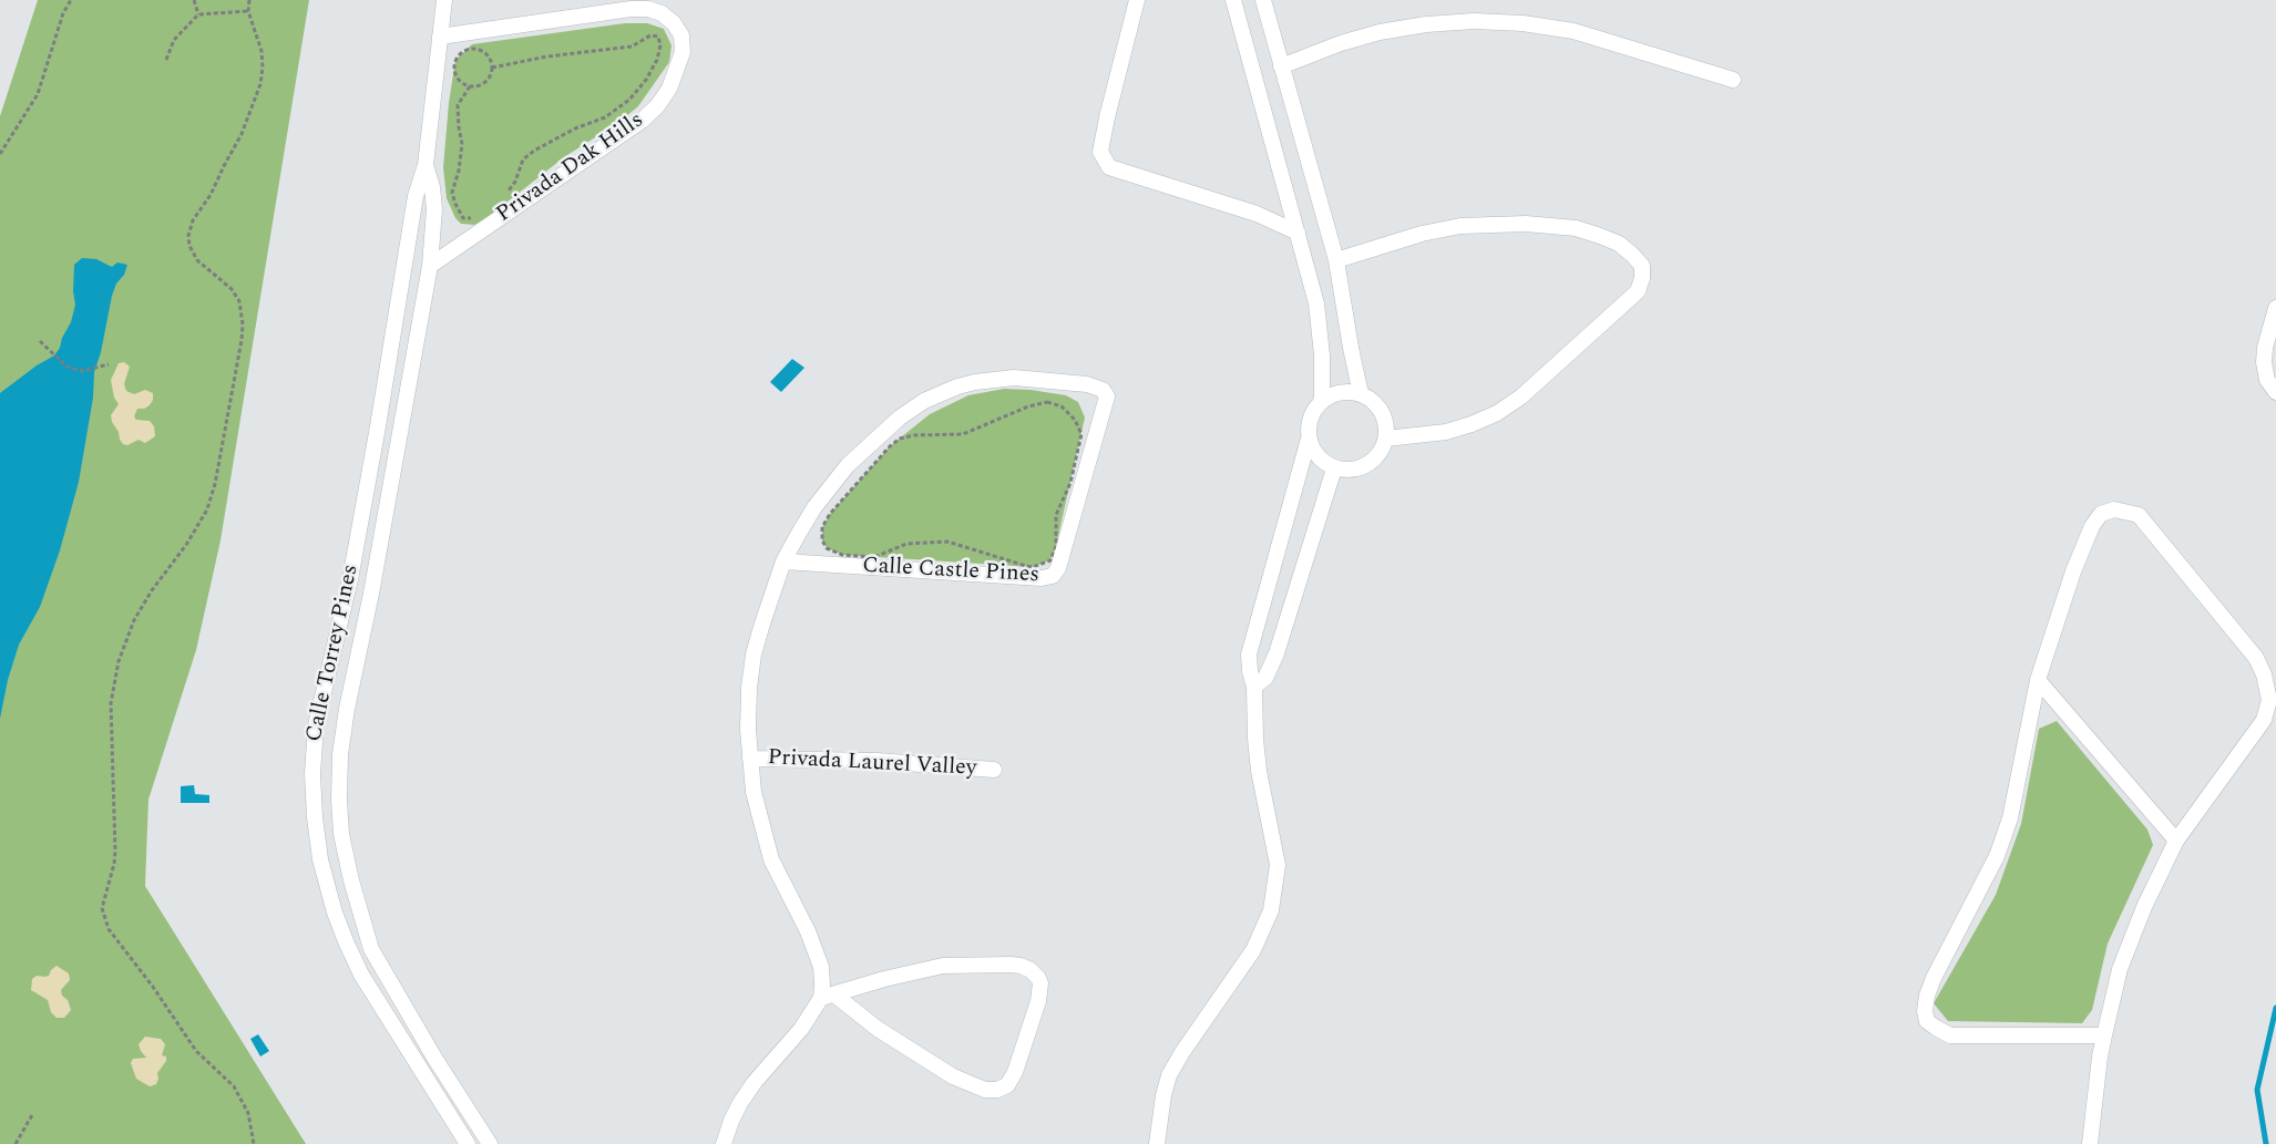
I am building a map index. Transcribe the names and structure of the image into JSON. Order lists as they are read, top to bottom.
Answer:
{
  "streets": {
    "street": [
      "Privada Dak Hills",
      "Calle Castle Pines",
      "Calle Torrey Pines",
      "Privada Laurel Valley"
    ]
  },
  "crossings": [
    ["Privada Dak Hills", "Calle Torrey Pines"],
    ["Calle Castle Pines", "Privada Laurel Valley"]
  ]
}
